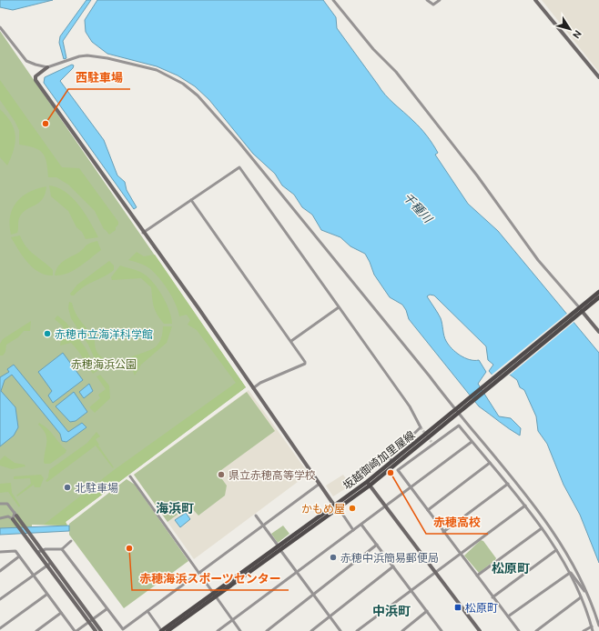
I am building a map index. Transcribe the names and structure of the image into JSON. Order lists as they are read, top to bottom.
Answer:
{
  "streets": {
    "main road": ["坂越御崎加里屋線"]
  },
  "districts": ["海浜町", "松原町", "中浜町"],
  "water": ["千種川"],
  "parks": ["赤穂海浜公園"],
  "places": {
    "other": [
      "西駐車場",
      "赤穂市立海洋科学館",
      "赤穂高校",
      "県立赤穂高等学校",
      "北駐車場",
      "かもめ屋",
      "赤穂海浜スポーツセンター",
      "赤穂中浜簡易郵便局"
    ],
    "transit": ["松原町"]
  },
  "north": "bottom right"
}
